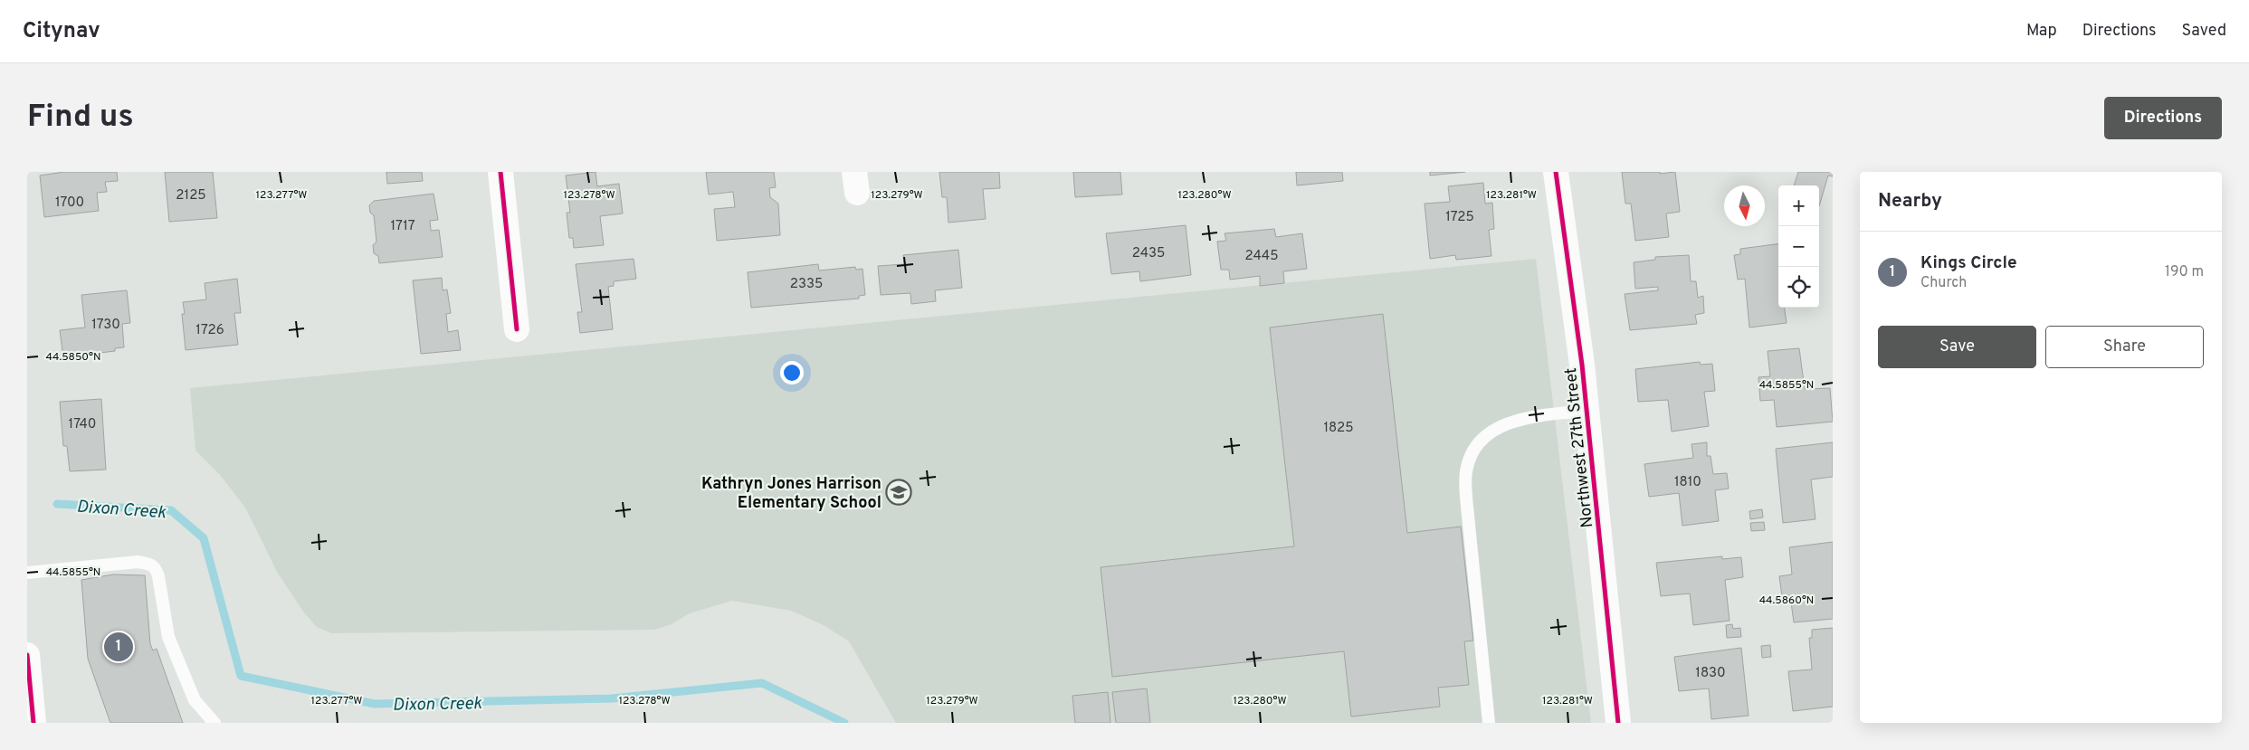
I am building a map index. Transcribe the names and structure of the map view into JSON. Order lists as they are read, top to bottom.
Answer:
{
  "streets": {
    "street": ["Northwest 27th Street"]
  },
  "water": ["Dixon Creek"],
  "places": {
    "school or university": ["Kathryn Jones Harrison Elementary School"]
  },
  "house_numbers": [
    "2125",
    "1700",
    "1725",
    "1717",
    "2435",
    "2445",
    "2335",
    "1730",
    "1726",
    "1740",
    "1825",
    "1810",
    "1830"
  ],
  "north": "bottom",
  "page": {
    "header": "Citynav",
    "nav": ["Map", "Directions", "Saved"],
    "buttons": [
      "Directions",
      ["Save", "Share"]
    ],
    "title": "Find us",
    "heading": "Nearby",
    "map_buttons": ["+", "−"],
    "list": [
      {
        "mark": "1",
        "name": "Kings Circle",
        "note": "Church",
        "value": "190 m"
      }
    ],
    "pins": "1"
  },
  "coordinates": [
    "123.277°W",
    "123.278°W",
    "123.279°W",
    "123.280°W",
    "123.281°W",
    "44.5850°N",
    "44.5855°N",
    "44.5860°N"
  ]
}
